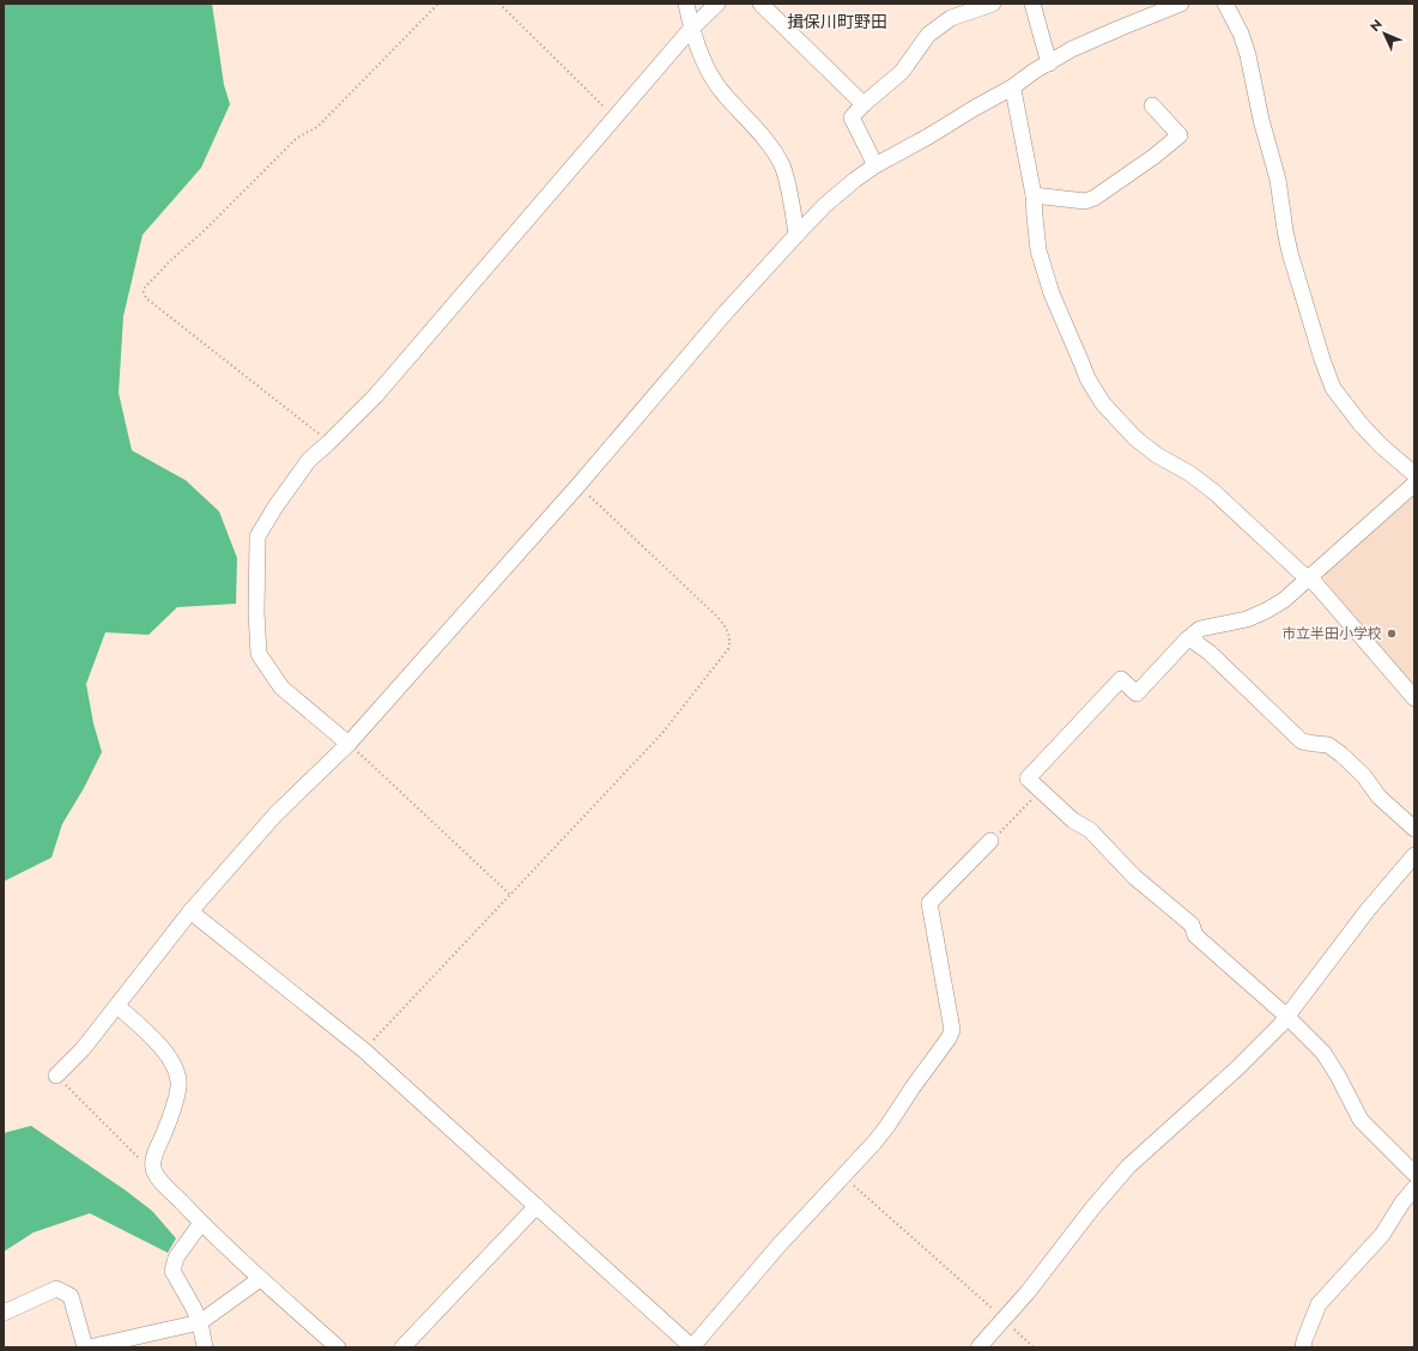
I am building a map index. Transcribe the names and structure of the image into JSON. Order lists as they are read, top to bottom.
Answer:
{
  "districts": ["揖保川町野田"],
  "places": ["市立半田小学校"],
  "north": "top left"
}
